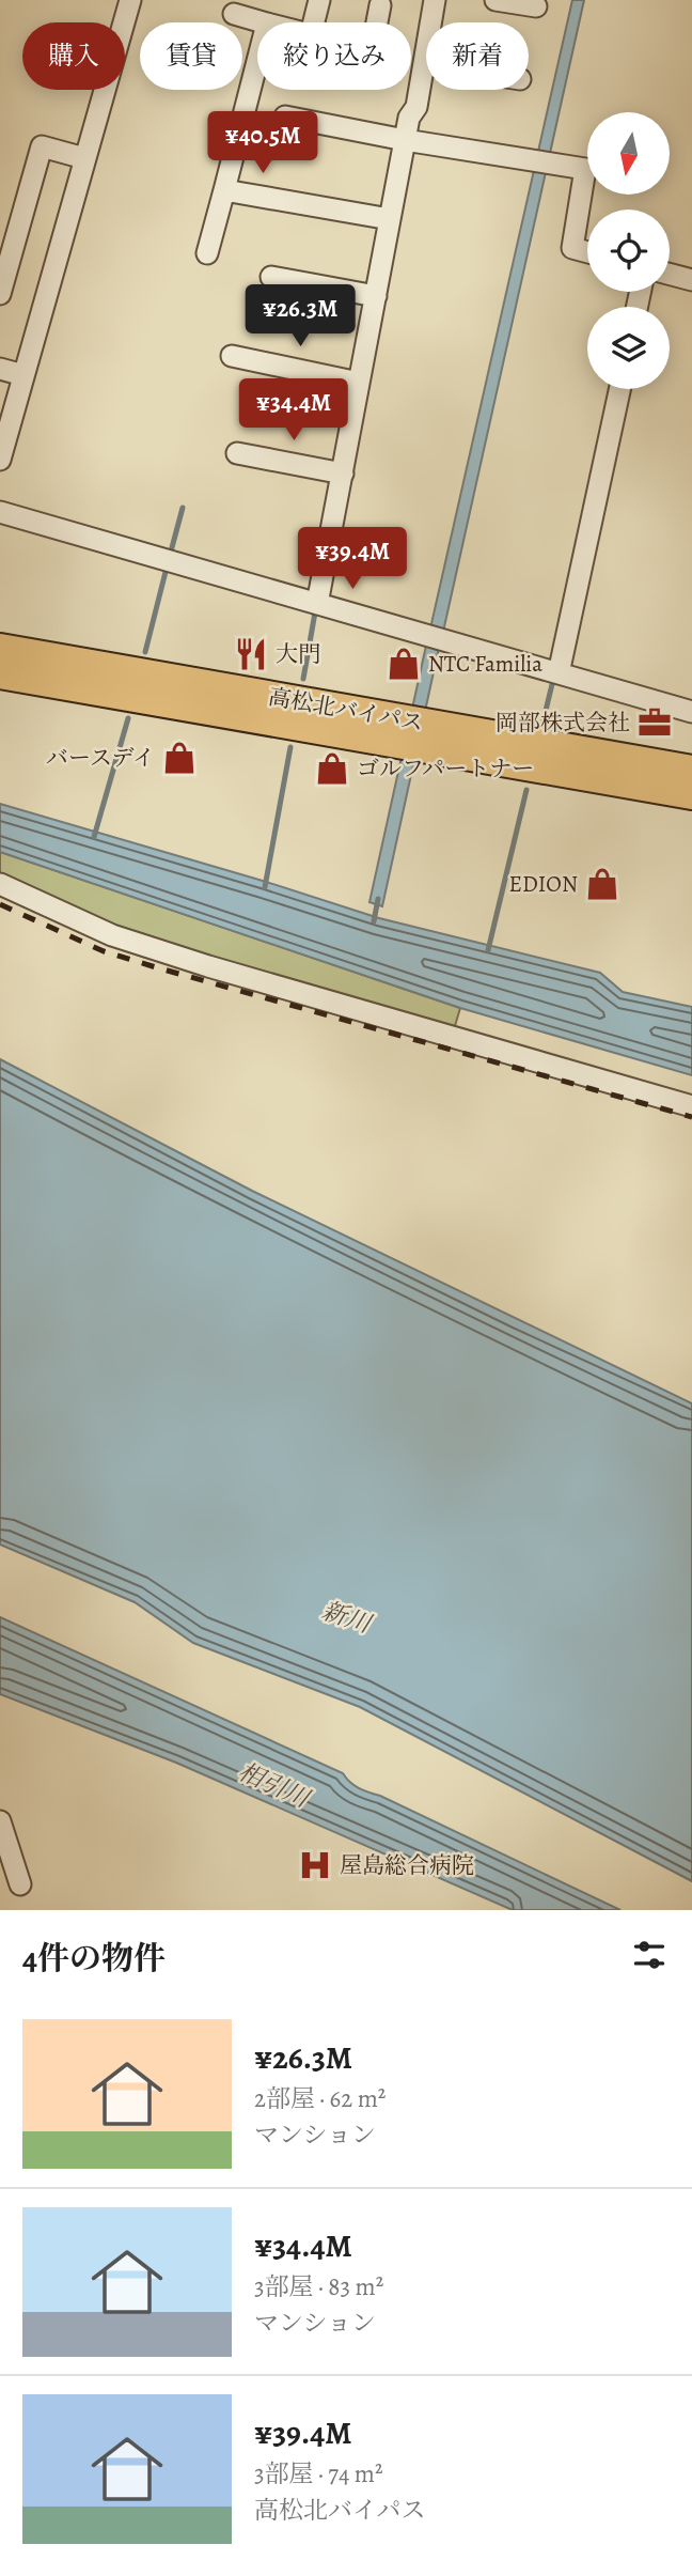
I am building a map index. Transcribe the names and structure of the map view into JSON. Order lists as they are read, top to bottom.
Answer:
{
  "streets": {
    "highway": ["高松北バイパス"]
  },
  "water": ["新川", "相引川"],
  "places": {
    "restaurant": ["大門"],
    "shop": [
      "NTC Familia",
      "バースデイ",
      "ゴルフパートナー",
      "EDION"
    ],
    "office": ["岡部株式会社"],
    "hospital": ["屋島総合病院"]
  },
  "north": "bottom",
  "page": {
    "chip": [
      "購入",
      "賃貸",
      "絞り込み",
      "新着"
    ],
    "price": [
      "¥40.5M",
      "¥26.3M",
      "¥34.4M",
      "¥39.4M"
    ],
    "heading": "4件の物件",
    "list": [
      {
        "name": "¥26.3M",
        "note": "2部屋 · 62 m² · マンション"
      },
      {
        "name": "¥34.4M",
        "note": "3部屋 · 83 m² · マンション"
      },
      {
        "name": "¥39.4M",
        "note": "3部屋 · 74 m² · 高松北バイパス"
      }
    ]
  }
}
